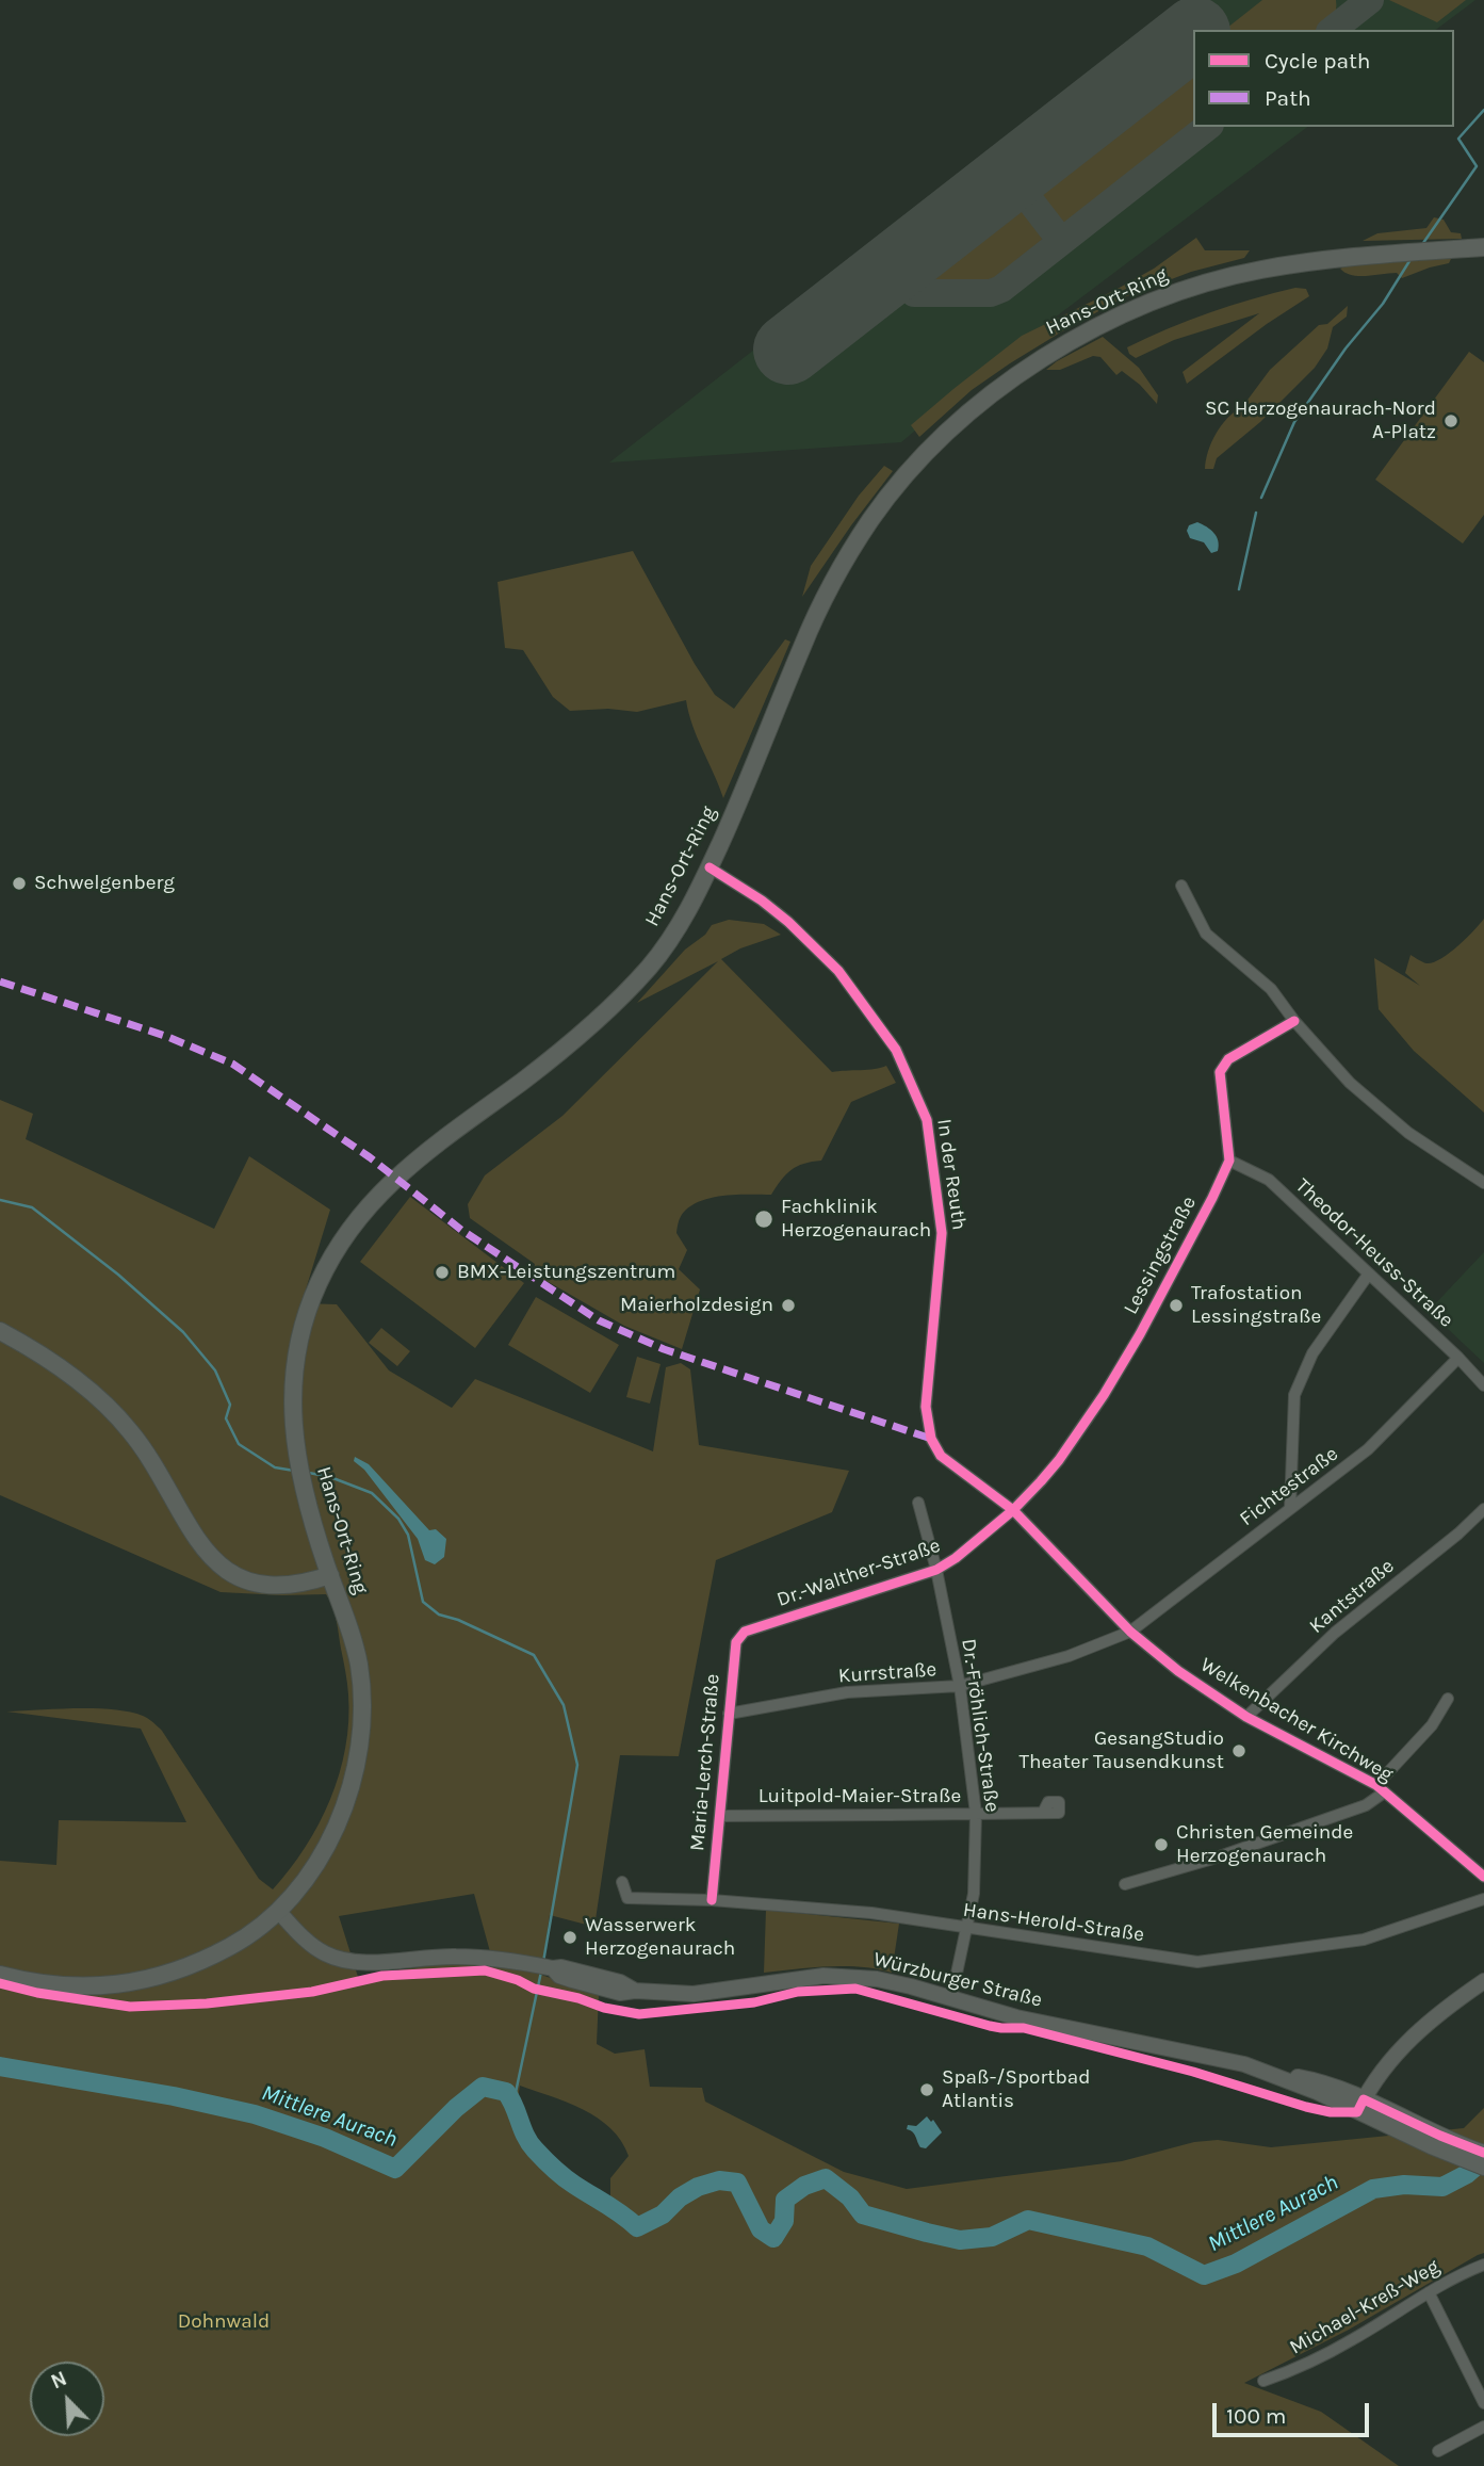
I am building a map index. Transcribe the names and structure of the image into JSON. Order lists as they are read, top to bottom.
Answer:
{
  "streets": {
    "main road": ["Hans-Ort-Ring"],
    "street": [
      "In der Reuth",
      "Theodor-Heuss-Straße",
      "Lessingstraße",
      "Fichtestraße",
      "Dr.-Walther-Straße",
      "Kantstraße",
      "Kurrstraße",
      "Welkenbacher Kirchweg",
      "Dr.-Fröhlich-Straße",
      "Maria-Lerch-Straße",
      "Luitpold-Maier-Straße",
      "Hans-Herold-Straße",
      "Würzburger Straße",
      "Michael-Kreß-Weg"
    ]
  },
  "crossings": [
    ["Hans-Ort-Ring", "In der Reuth"],
    ["Hans-Ort-Ring", "Würzburger Straße"],
    ["In der Reuth", "Welkenbacher Kirchweg"],
    ["Theodor-Heuss-Straße", "Lessingstraße"],
    ["Theodor-Heuss-Straße", "Fichtestraße"],
    ["Lessingstraße", "Dr.-Walther-Straße"],
    ["Lessingstraße", "Welkenbacher Kirchweg"],
    ["Fichtestraße", "Kurrstraße"],
    ["Fichtestraße", "Welkenbacher Kirchweg"],
    ["Dr.-Walther-Straße", "Welkenbacher Kirchweg"],
    ["Dr.-Walther-Straße", "Dr.-Fröhlich-Straße"],
    ["Dr.-Walther-Straße", "Maria-Lerch-Straße"],
    ["Kantstraße", "Welkenbacher Kirchweg"],
    ["Kurrstraße", "Welkenbacher Kirchweg"],
    ["Kurrstraße", "Dr.-Fröhlich-Straße"],
    ["Kurrstraße", "Maria-Lerch-Straße"],
    ["Dr.-Fröhlich-Straße", "Luitpold-Maier-Straße"],
    ["Dr.-Fröhlich-Straße", "Hans-Herold-Straße"],
    ["Dr.-Fröhlich-Straße", "Würzburger Straße"],
    ["Maria-Lerch-Straße", "Luitpold-Maier-Straße"],
    ["Maria-Lerch-Straße", "Hans-Herold-Straße"]
  ],
  "water": ["Mittlere Aurach"],
  "parks": ["Dohnwald"],
  "places": [
    "SC Herzogenaurach-Nord A-Platz",
    "Schwelgenberg",
    "Fachklinik Herzogenaurach",
    "BMX-Leistungszentrum",
    "Maierholzdesign",
    "Trafostation Lessingstraße",
    "GesangStudio Theater Tausendkunst",
    "Christen Gemeinde Herzogenaurach",
    "Wasserwerk Herzogenaurach",
    "Spaß-/Sportbad Atlantis"
  ],
  "legend": ["Cycle path", "Path"],
  "scale_bar": "100 m",
  "north": "top left"
}
